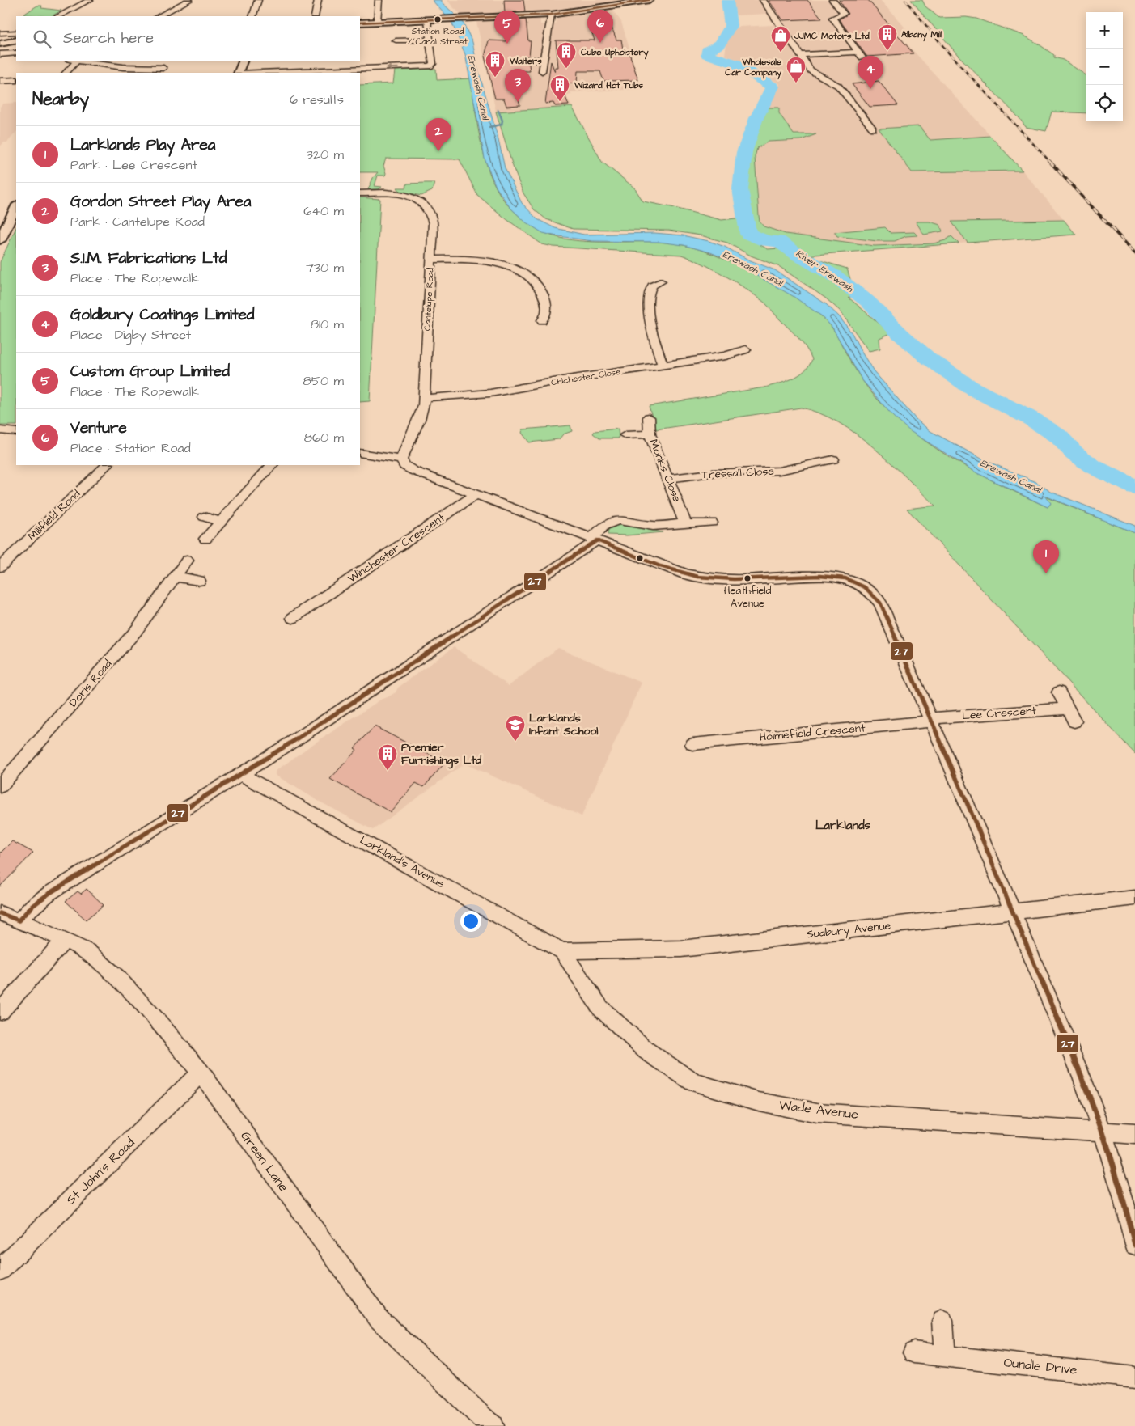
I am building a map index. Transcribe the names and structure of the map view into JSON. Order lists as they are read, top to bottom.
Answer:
{
  "streets": {
    "street": [
      "Cantelupe Road",
      "Chichester Close",
      "Monks Close",
      "Tressall Close",
      "Millfield Road",
      "Winchester Crescent",
      "Doris Road",
      "Lee Crescent",
      "Holmefield Crescent",
      "Larkland's Avenue",
      "Sudbury Avenue",
      "Wade Avenue",
      "Green Lane",
      "St John's Road",
      "Oundle Drive"
    ]
  },
  "crossings": [
    ["Cantelupe Road", "Chichester Close"],
    ["Monks Close", "Tressall Close"],
    ["Lee Crescent", "Holmefield Crescent"],
    ["Larkland's Avenue", "Sudbury Avenue"],
    ["Larkland's Avenue", "Wade Avenue"],
    ["Sudbury Avenue", "Wade Avenue"],
    ["Green Lane", "St John's Road"]
  ],
  "districts": ["Larklands"],
  "water": ["Erewash Canal", "River Erewash"],
  "places": {
    "other": ["Station Road / Canal Street", "Heathfield Avenue"],
    "building": [
      "Albany Mill",
      "Cube Upholstery",
      "Walters",
      "Wizard Hot Tubs",
      "Premier Furnishings Ltd"
    ],
    "shop": ["JJMC Motors Ltd", "Wholesale Car Company"],
    "school or university": ["Larklands Infant School"]
  },
  "lines": ["transit line 27"],
  "page": {
    "pins": [
      "6",
      "5",
      "4",
      "3",
      "2",
      "1"
    ],
    "map_buttons": ["+", "−"],
    "search": "Search here",
    "heading": ["Nearby", "6 results"],
    "list": [
      {
        "mark": "1",
        "name": "Larklands Play Area",
        "note": "Park · Lee Crescent",
        "value": "320 m"
      },
      {
        "mark": "2",
        "name": "Gordon Street Play Area",
        "note": "Park · Cantelupe Road",
        "value": "640 m"
      },
      {
        "mark": "3",
        "name": "S.I.M. Fabrications Ltd",
        "note": "Place · The Ropewalk",
        "value": "730 m"
      },
      {
        "mark": "4",
        "name": "Goldbury Coatings Limited",
        "note": "Place · Digby Street",
        "value": "810 m"
      },
      {
        "mark": "5",
        "name": "Custom Group Limited",
        "note": "Place · The Ropewalk",
        "value": "850 m"
      },
      {
        "mark": "6",
        "name": "Venture",
        "note": "Place · Station Road",
        "value": "860 m"
      }
    ]
  }
}
